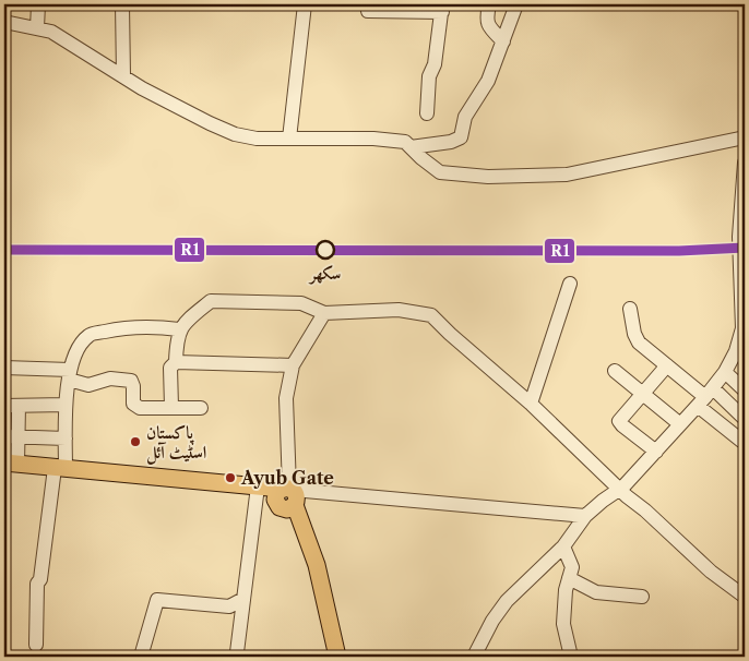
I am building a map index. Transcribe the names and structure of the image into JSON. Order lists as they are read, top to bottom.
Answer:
{
  "places": ["سكهر", "پاکستان اسٹیٹ آئل", "Ayub Gate"],
  "lines": ["transit line R1"]
}
